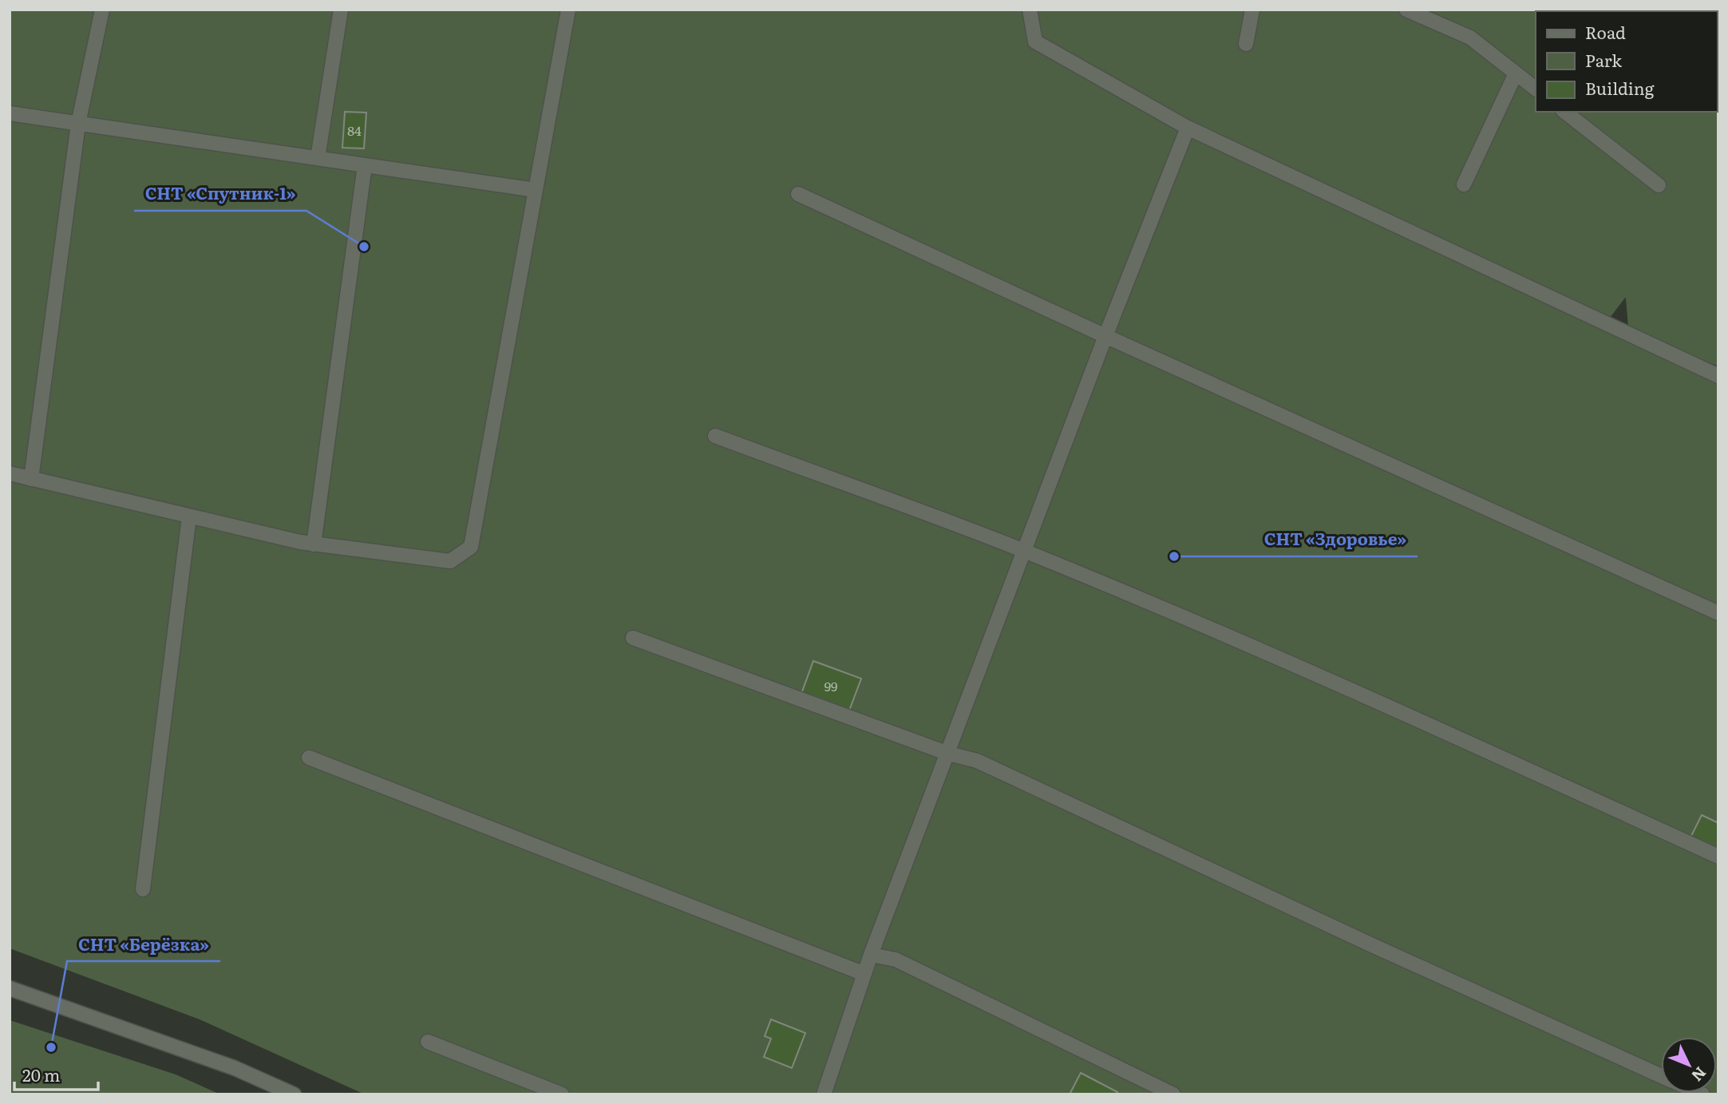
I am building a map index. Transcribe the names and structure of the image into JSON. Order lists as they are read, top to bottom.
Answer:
{
  "places": ["СНТ «Спутник-1»", "СНТ «Здоровье»", "СНТ «Берёзка»"],
  "house_numbers": ["84", "99"],
  "legend": ["Road", "Park", "Building"],
  "scale_bar": "20 m",
  "north": "bottom right"
}
